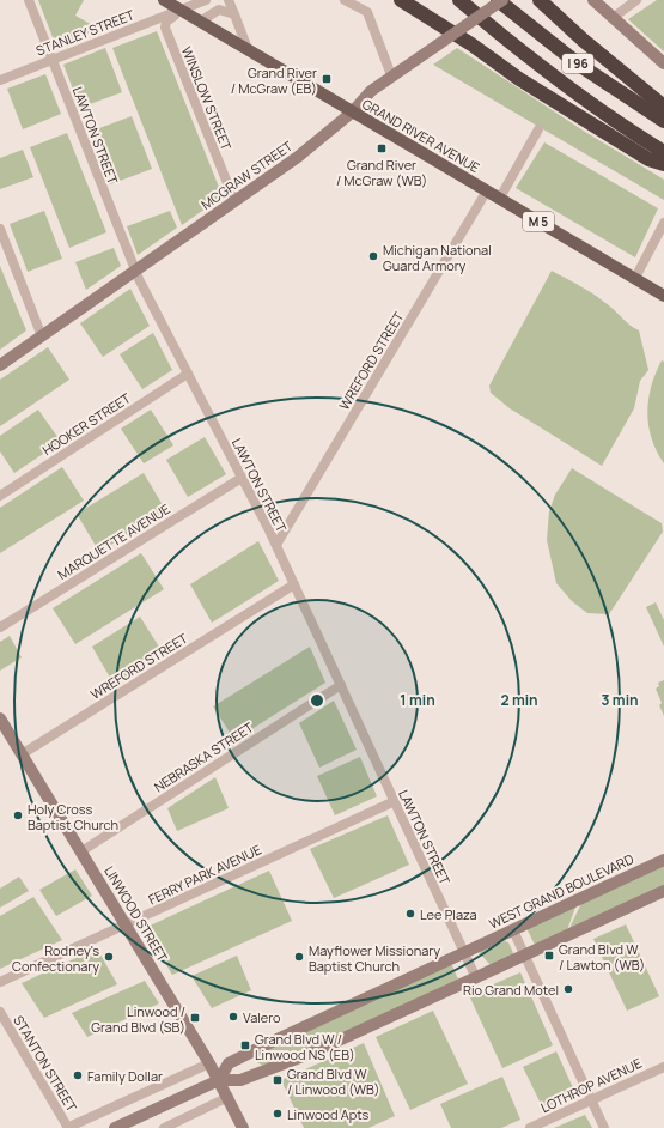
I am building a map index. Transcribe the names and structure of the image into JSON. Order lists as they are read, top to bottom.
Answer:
{
  "streets": {
    "highway": ["I 96"],
    "main road": ["GRAND RIVER AVENUE", "M 5"],
    "street": [
      "STANLEY STREET",
      "WINSLOW STREET",
      "LAWTON STREET",
      "MCGRAW STREET",
      "WREFORD STREET",
      "HOOKER STREET",
      "MARQUETTE AVENUE",
      "NEBRASKA STREET",
      "FERRY PARK AVENUE",
      "WEST GRAND BOULEVARD",
      "LINWOOD STREET",
      "STANTON STREET",
      "LOTHROP AVENUE"
    ]
  },
  "crossings": [
    ["STANLEY STREET", "WINSLOW STREET"],
    ["STANLEY STREET", "LAWTON STREET"],
    ["STANLEY STREET", "GRAND RIVER AVENUE"],
    ["WINSLOW STREET", "GRAND RIVER AVENUE"],
    ["WINSLOW STREET", "MCGRAW STREET"],
    ["LAWTON STREET", "MCGRAW STREET"],
    ["LAWTON STREET", "WREFORD STREET"],
    ["LAWTON STREET", "HOOKER STREET"],
    ["LAWTON STREET", "MARQUETTE AVENUE"],
    ["LAWTON STREET", "NEBRASKA STREET"],
    ["LAWTON STREET", "FERRY PARK AVENUE"],
    ["LAWTON STREET", "WEST GRAND BOULEVARD"],
    ["GRAND RIVER AVENUE", "MCGRAW STREET"],
    ["GRAND RIVER AVENUE", "WREFORD STREET"],
    ["WREFORD STREET", "LINWOOD STREET"],
    ["NEBRASKA STREET", "LINWOOD STREET"],
    ["FERRY PARK AVENUE", "LINWOOD STREET"],
    ["WEST GRAND BOULEVARD", "LINWOOD STREET"]
  ],
  "places": {
    "transit": [
      "Grand River / McGraw (EB)",
      "Grand River / McGraw (WB)",
      "Grand Blvd W / Lawton (WB)",
      "Linwood / Grand Blvd (SB)",
      "Grand Blvd W / Linwood NS (EB)",
      "Grand Blvd W / Linwood (WB)"
    ],
    "other": [
      "Michigan National Guard Armory",
      "Holy Cross Baptist Church",
      "Lee Plaza",
      "Rodney's Confectionary",
      "Mayflower Missionary Baptist Church",
      "Rio Grand Motel",
      "Valero",
      "Family Dollar",
      "Linwood Apts"
    ]
  },
  "rings": ["1 min", "2 min", "3 min"]
}
